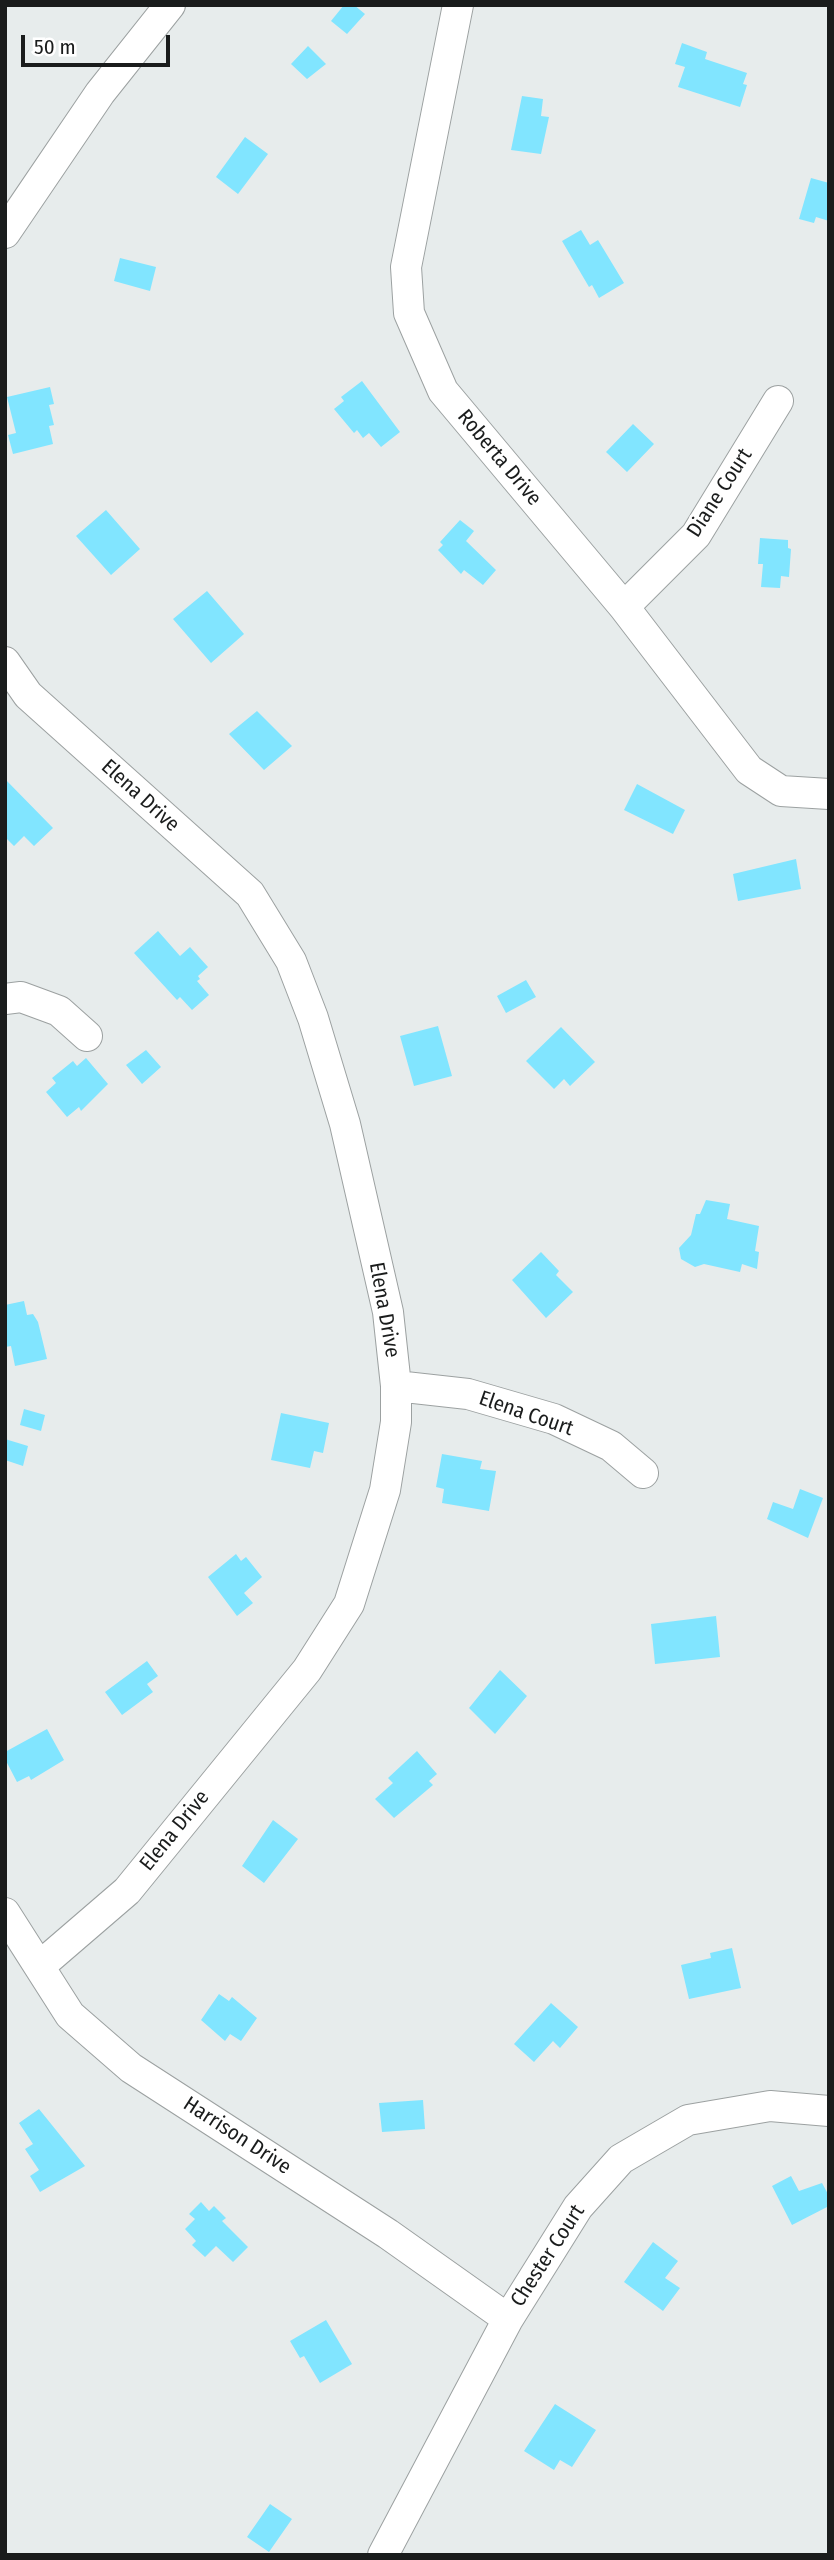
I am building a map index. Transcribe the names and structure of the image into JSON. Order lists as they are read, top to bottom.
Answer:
{
  "streets": {
    "street": [
      "Roberta Drive",
      "Diane Court",
      "Elena Drive",
      "Elena Court",
      "Harrison Drive",
      "Chester Court"
    ]
  },
  "crossings": [
    ["Roberta Drive", "Diane Court"],
    ["Elena Drive", "Elena Court"],
    ["Elena Drive", "Harrison Drive"],
    ["Harrison Drive", "Chester Court"]
  ],
  "scale_bar": "50 m"
}
